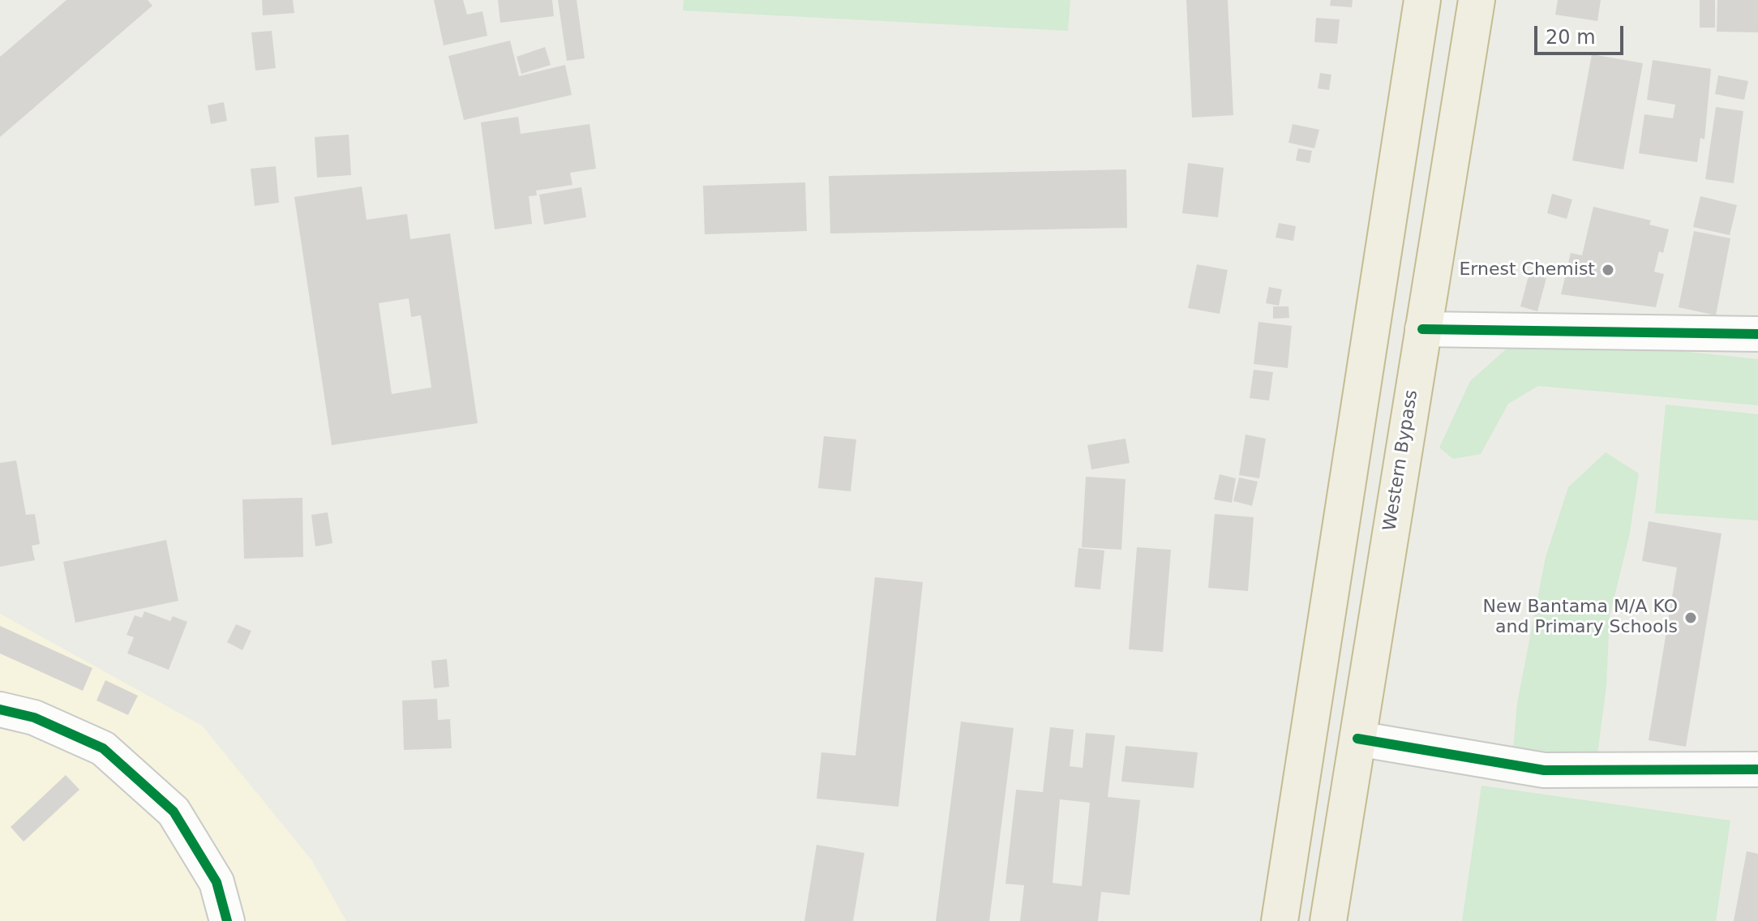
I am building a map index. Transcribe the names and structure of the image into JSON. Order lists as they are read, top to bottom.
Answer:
{
  "streets": {
    "highway": ["Western Bypass"]
  },
  "places": ["Ernest Chemist", "New Bantama M/A KO and Primary Schools"],
  "scale_bar": "20 m"
}
